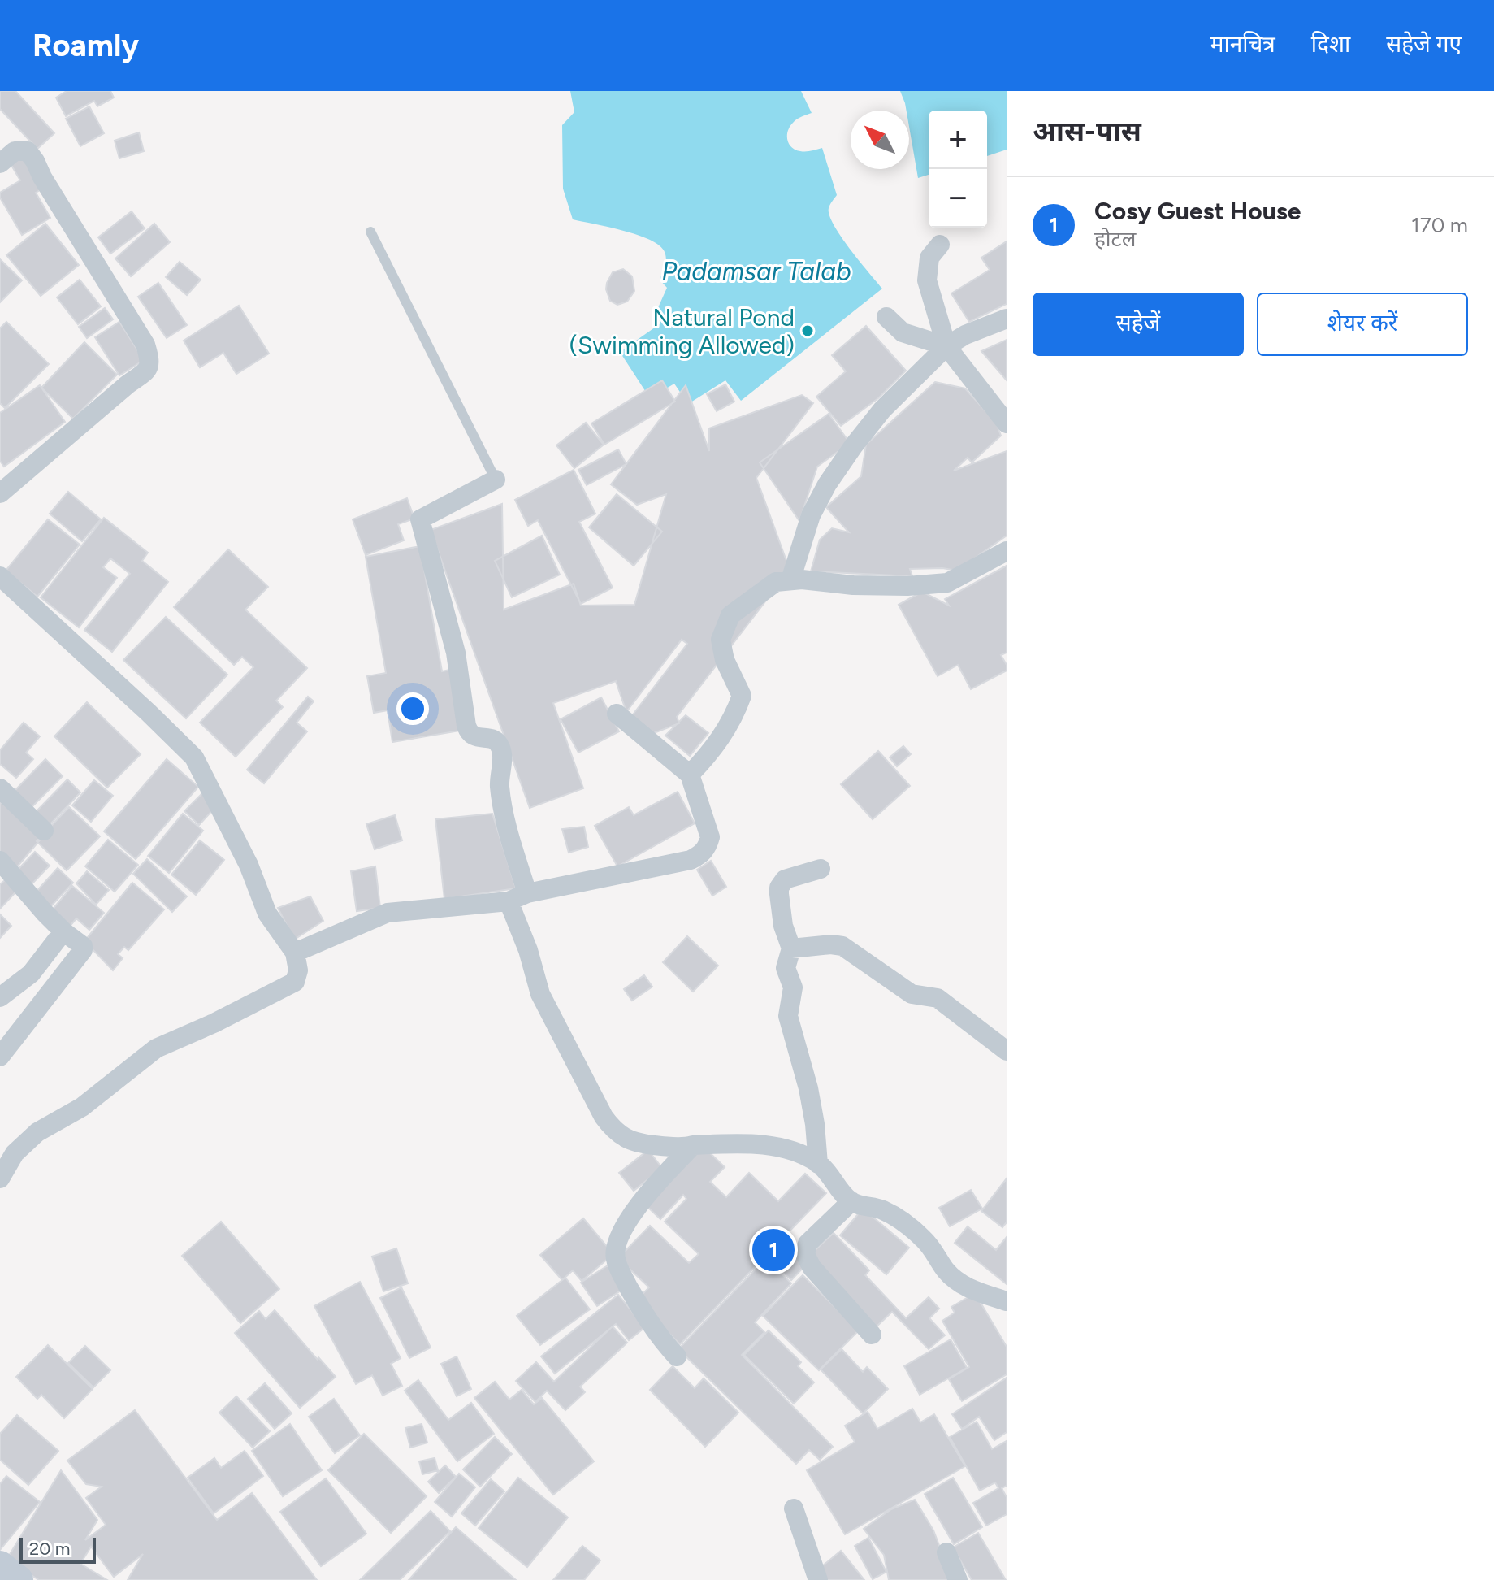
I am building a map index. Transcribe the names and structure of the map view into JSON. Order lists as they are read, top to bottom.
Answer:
{
  "water": ["Padamsar Talab"],
  "places": ["Natural Pond (Swimming Allowed)"],
  "scale_bar": "20 m",
  "north": "top left",
  "page": {
    "header": "Roamly",
    "nav": ["मानचित्र", "दिशा", "सहेजे गए"],
    "heading": "आस-पास",
    "map_buttons": ["+", "−"],
    "list": [
      {
        "mark": "1",
        "name": "Cosy Guest House",
        "note": "होटल",
        "value": "170 m"
      }
    ],
    "buttons": ["सहेजें", "शेयर करें"],
    "pins": "1",
    "scale": "20 m"
  }
}
